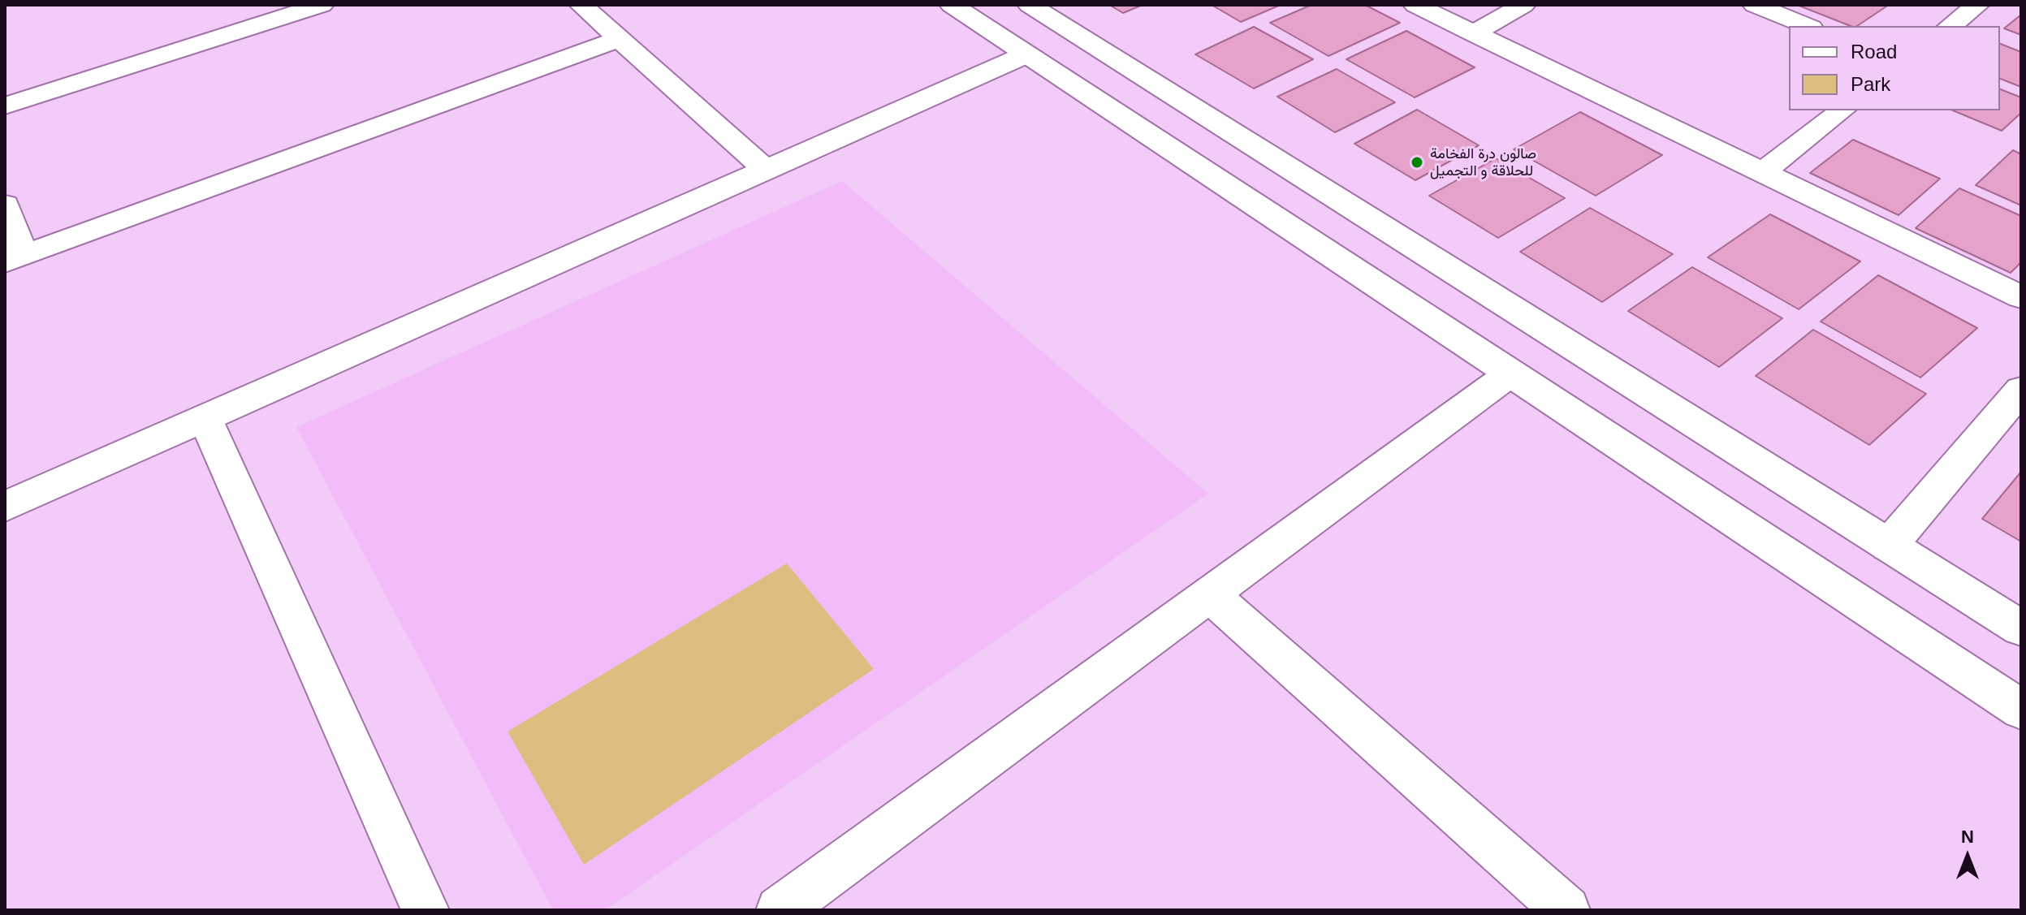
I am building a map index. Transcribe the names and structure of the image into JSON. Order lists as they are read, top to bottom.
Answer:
{
  "places": ["صالون درة الفخامة للحلاقة و التجميل"],
  "legend": ["Road", "Park"],
  "north": "top"
}
